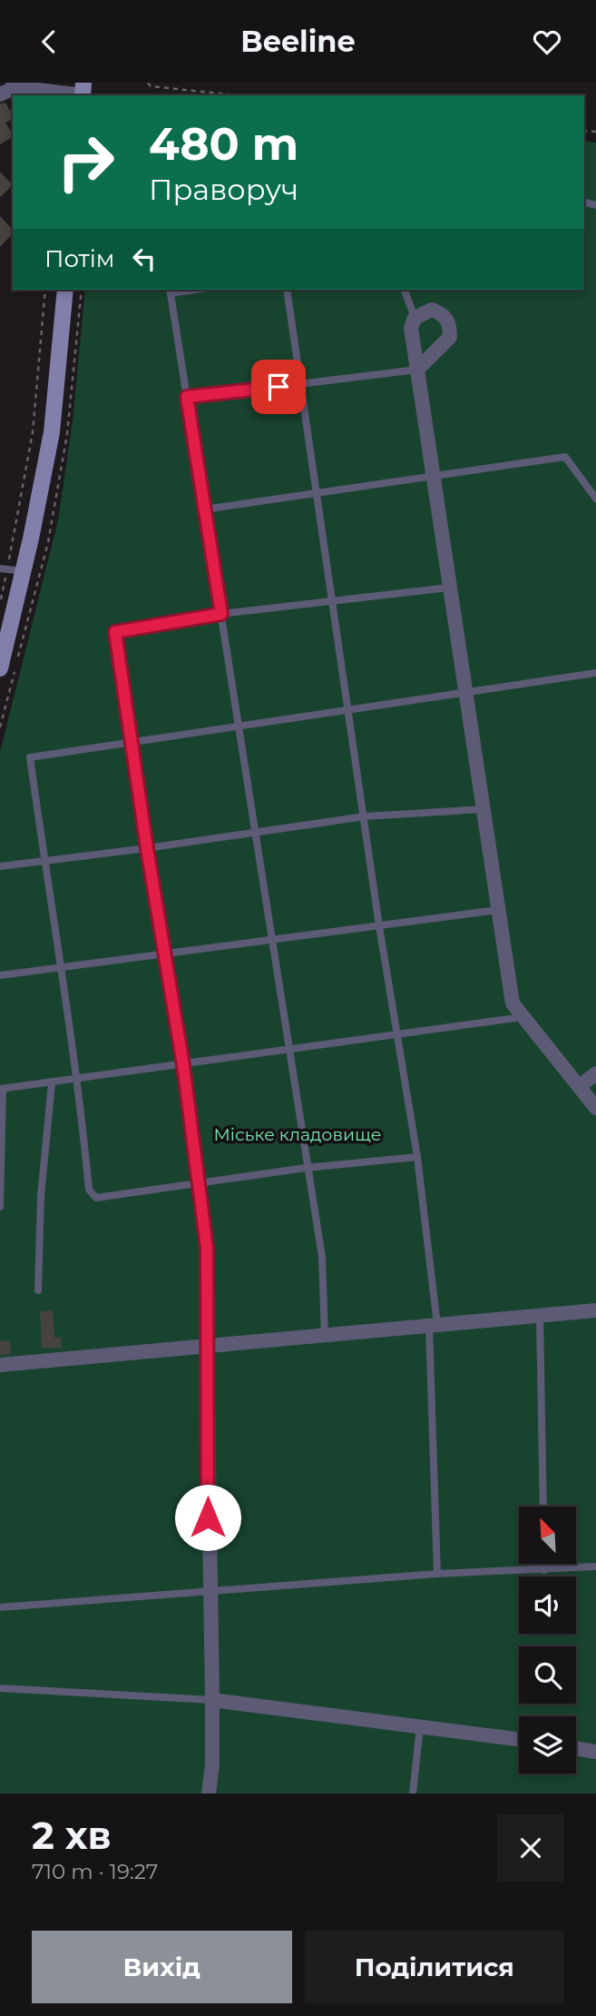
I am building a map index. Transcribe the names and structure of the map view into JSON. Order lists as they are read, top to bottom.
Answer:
{
  "parks": ["Міське кладовище"],
  "north": "top left",
  "page": {
    "header": "Beeline",
    "turn": ["480 m", "Праворуч"],
    "then": "Потім",
    "heading": ["2 хв", "710 m · 19:27"],
    "buttons": ["Вихід", "Поділитися"]
  }
}
